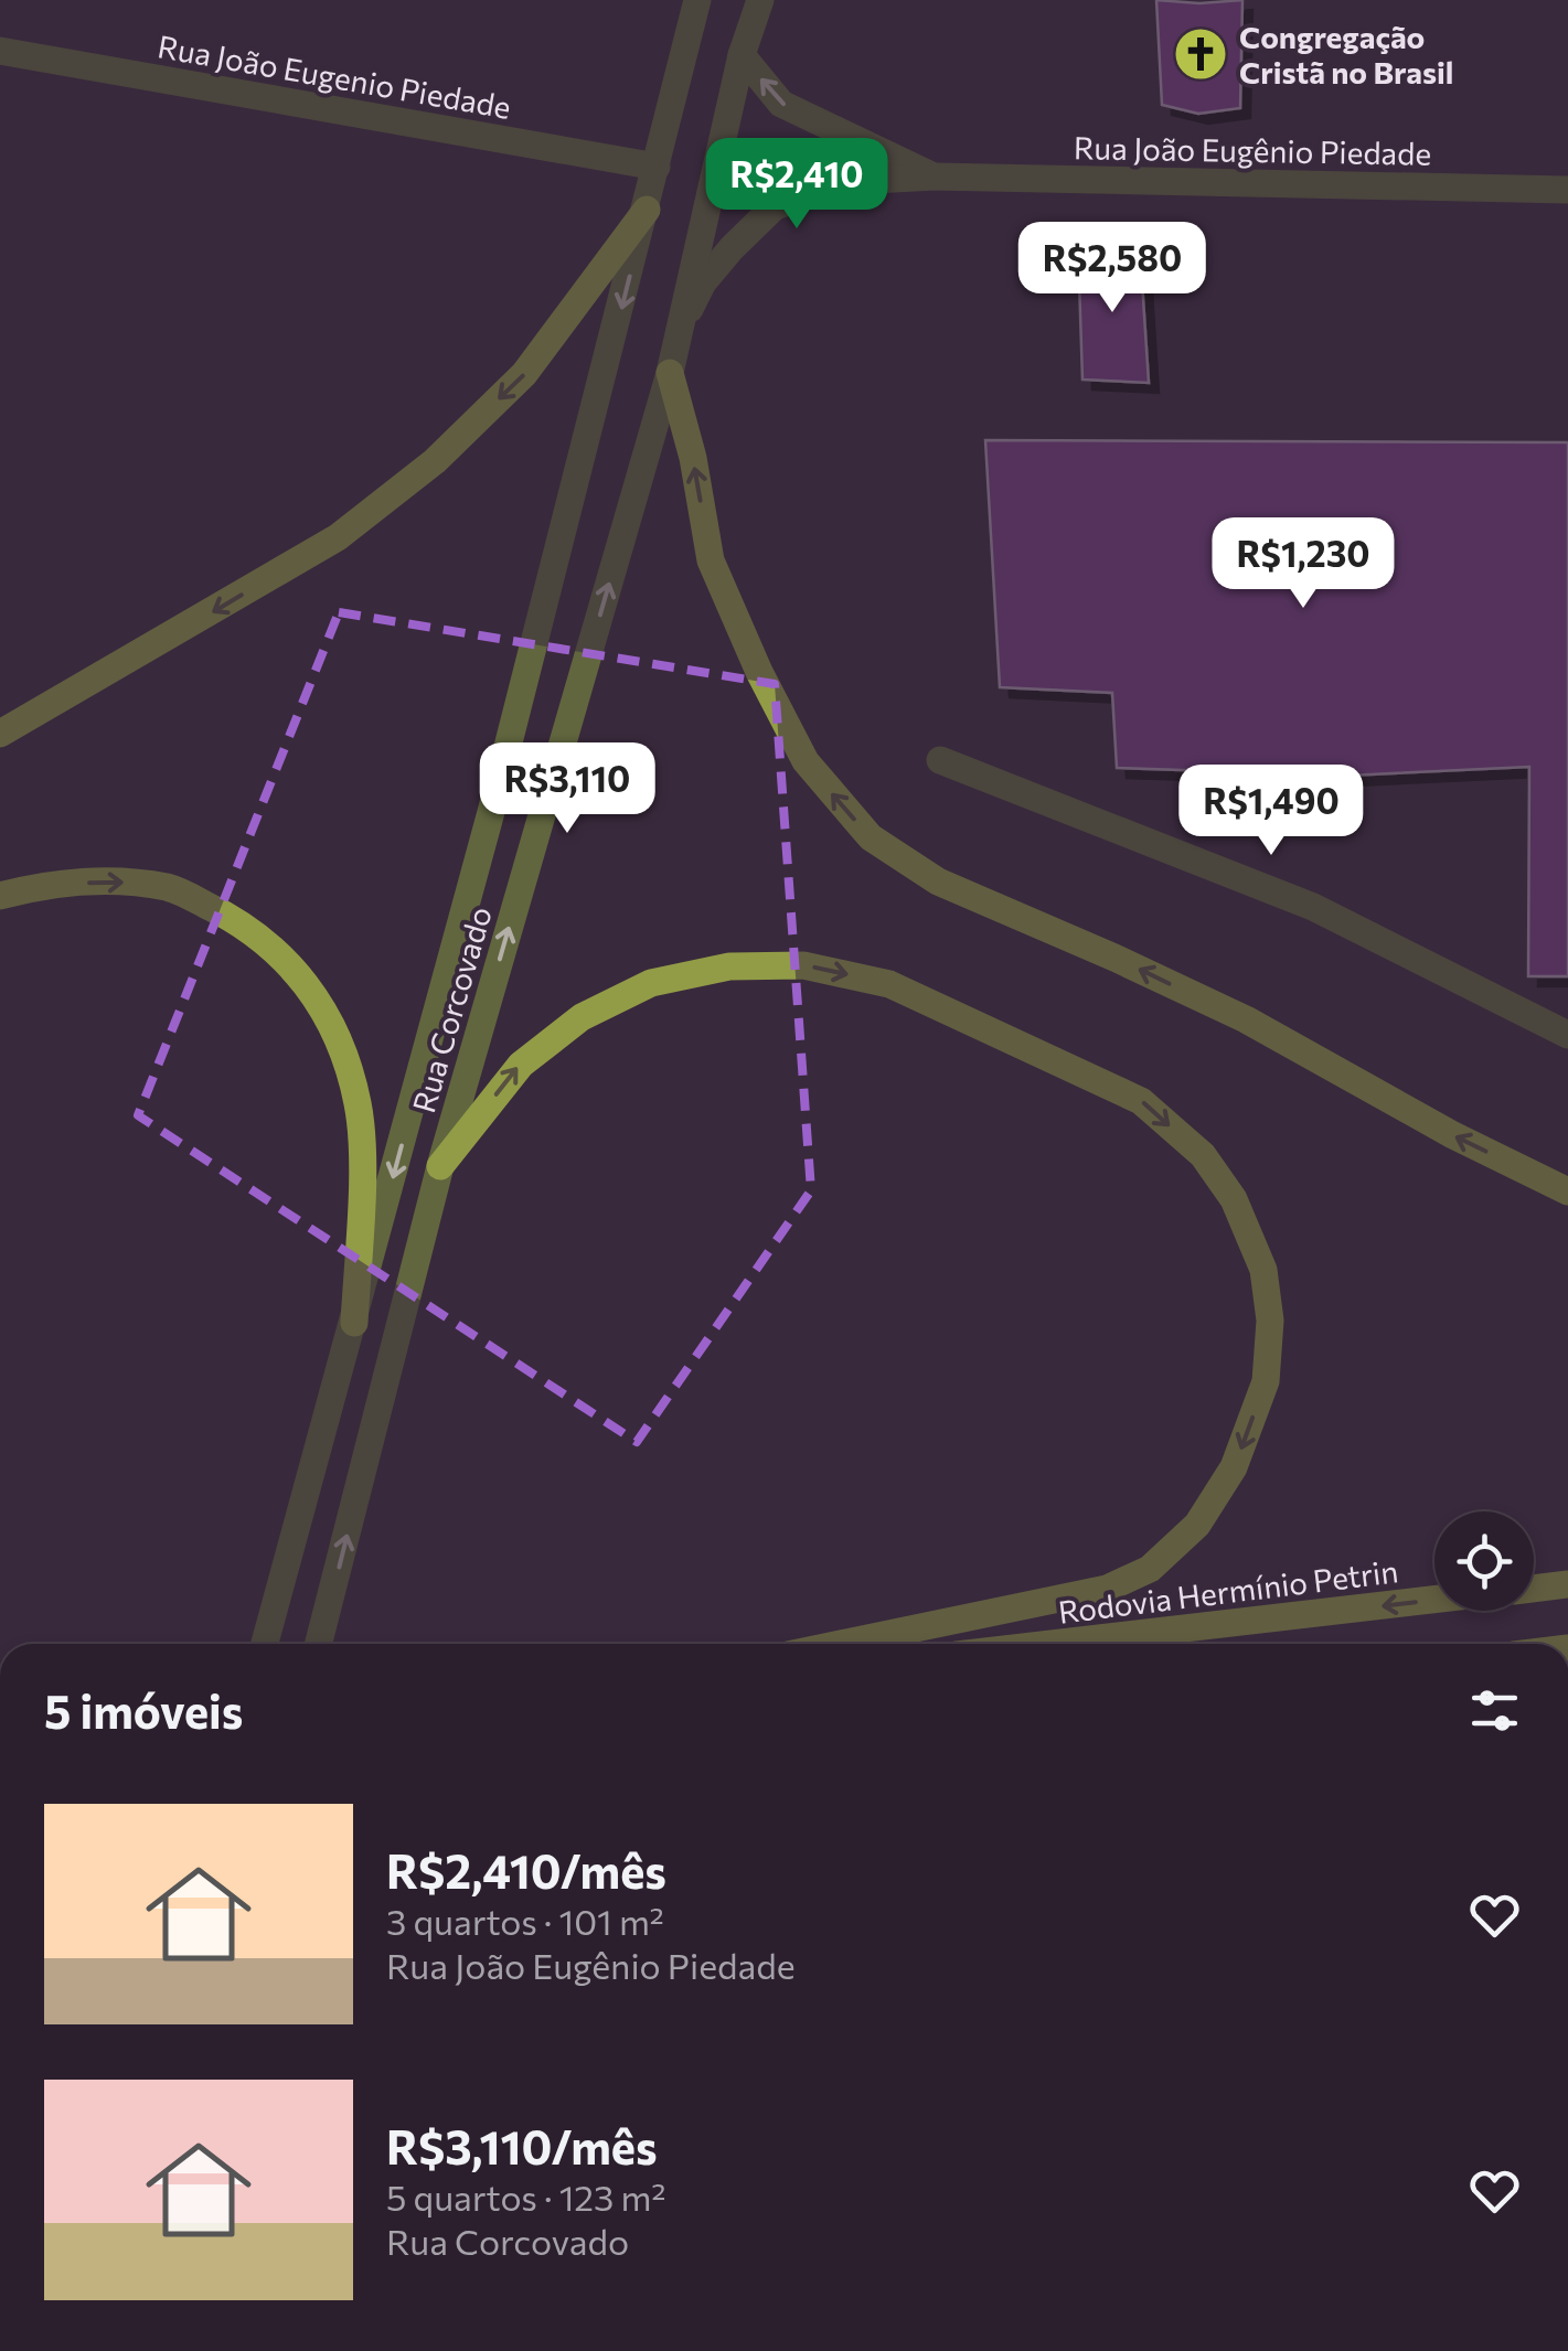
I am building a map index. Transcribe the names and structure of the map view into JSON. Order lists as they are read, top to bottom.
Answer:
{
  "streets": {
    "main road": ["Rodovia Hermínio Petrin"],
    "street": ["Rua João Eugenio Piedade", "Rua João Eugênio Piedade", "Rua Corcovado"]
  },
  "crossings": [
    ["Rua João Eugenio Piedade", "Rua Corcovado"],
    ["Rua João Eugênio Piedade", "Rua Corcovado"]
  ],
  "one_way": ["Rodovia Hermínio Petrin"],
  "places": {
    "church": ["Congregação Cristã no Brasil"]
  },
  "page": {
    "price": [
      "R$2,410",
      "R$2,580",
      "R$1,230",
      "R$3,110",
      "R$1,490"
    ],
    "heading": "5 imóveis",
    "list": [
      {
        "name": "R$2,410/mês",
        "note": "3 quartos · 101 m² · Rua João Eugênio Piedade"
      },
      {
        "name": "R$3,110/mês",
        "note": "5 quartos · 123 m² · Rua Corcovado"
      }
    ]
  }
}
